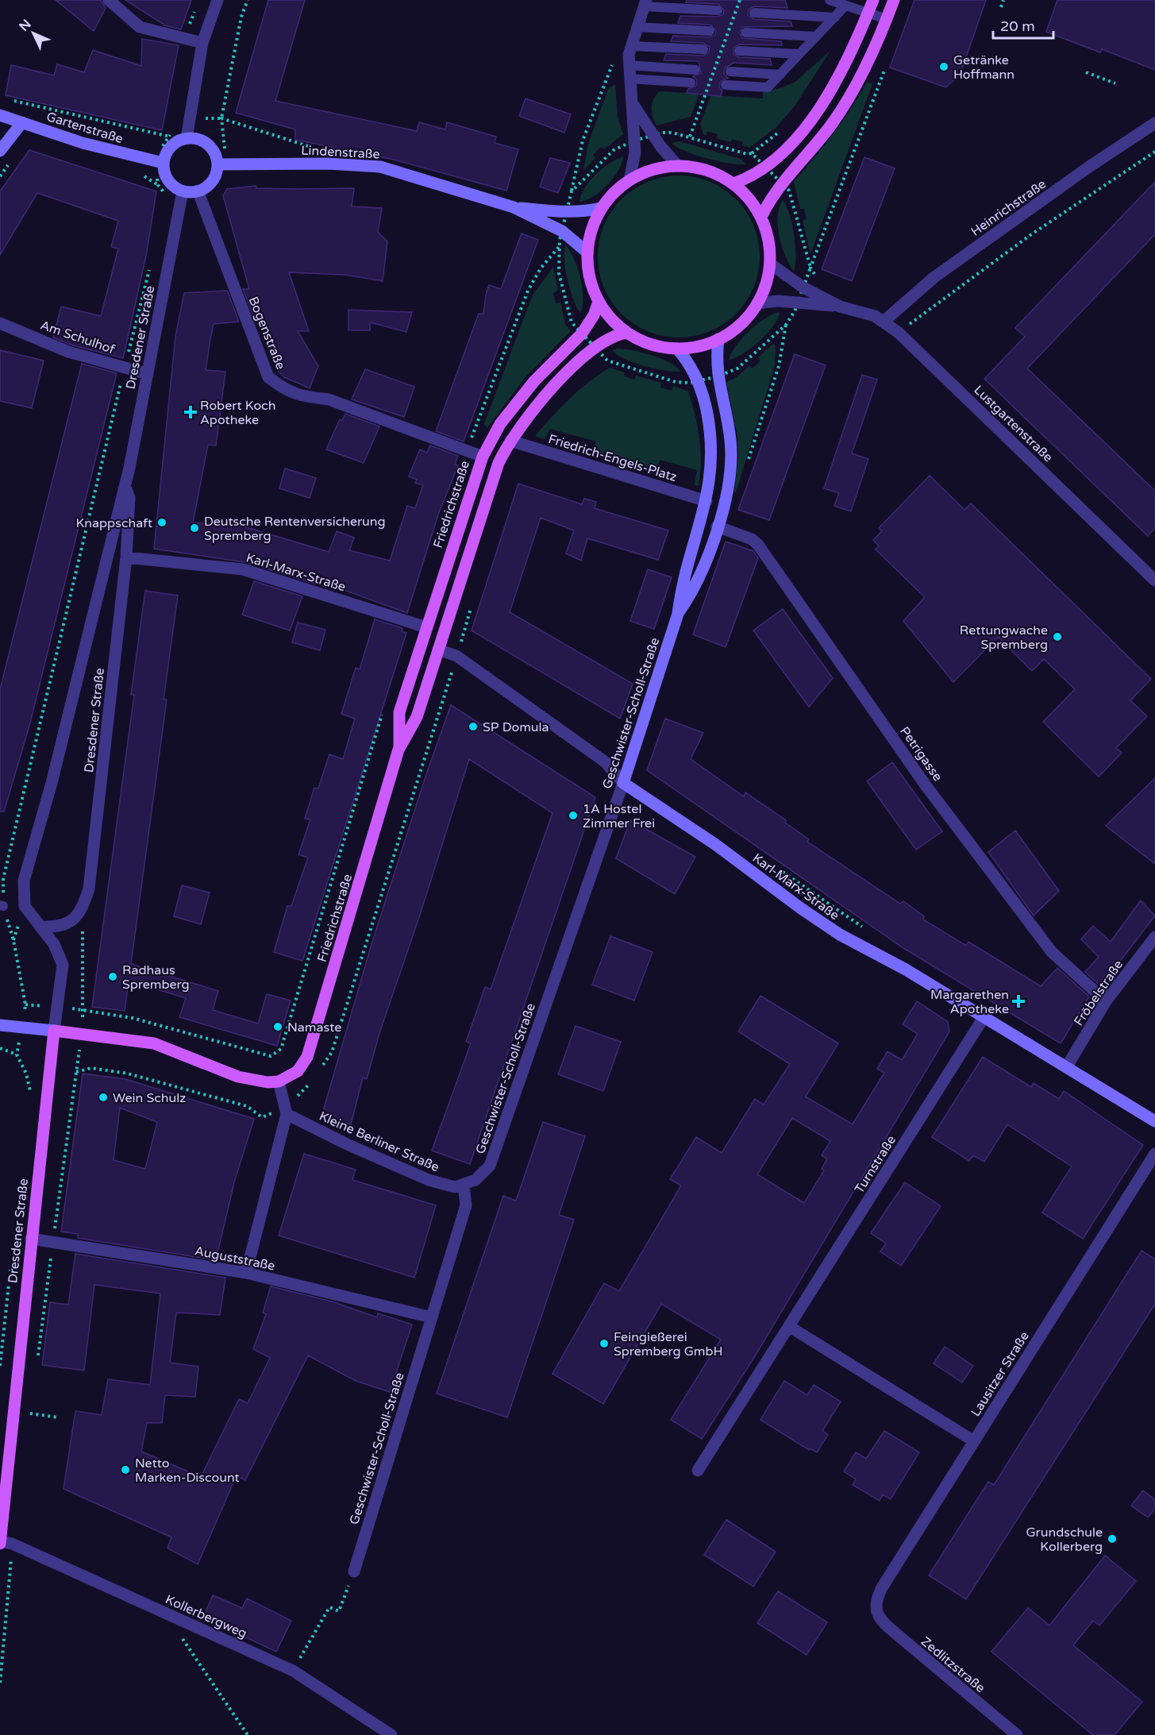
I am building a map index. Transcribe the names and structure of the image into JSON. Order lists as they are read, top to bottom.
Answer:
{
  "streets": {
    "main road": [
      "Gartenstraße",
      "Lindenstraße",
      "Dresdener Straße",
      "Friedrichstraße",
      "Karl-Marx-Straße",
      "Geschwister-Scholl-Straße"
    ],
    "street": [
      "Heinrichstraße",
      "Bogenstraße",
      "Am Schulhof",
      "Lustgartenstraße",
      "Friedrich-Engels-Platz",
      "Petrigasse",
      "Fröbelstraße",
      "Kleine Berliner Straße",
      "Turnstraße",
      "Auguststraße",
      "Lausitzer Straße",
      "Kollerbergweg",
      "Zedlitzstraße"
    ]
  },
  "crossings": [
    ["Gartenstraße", "Lindenstraße"],
    ["Gartenstraße", "Bogenstraße"],
    ["Gartenstraße", "Dresdener Straße"],
    ["Lindenstraße", "Bogenstraße"],
    ["Lindenstraße", "Dresdener Straße"],
    ["Heinrichstraße", "Lustgartenstraße"],
    ["Bogenstraße", "Dresdener Straße"],
    ["Bogenstraße", "Friedrichstraße"],
    ["Am Schulhof", "Dresdener Straße"],
    ["Dresdener Straße", "Karl-Marx-Straße"],
    ["Dresdener Straße", "Auguststraße"],
    ["Dresdener Straße", "Kollerbergweg"],
    ["Friedrich-Engels-Platz", "Friedrichstraße"],
    ["Friedrich-Engels-Platz", "Geschwister-Scholl-Straße"],
    ["Friedrichstraße", "Karl-Marx-Straße"],
    ["Karl-Marx-Straße", "Geschwister-Scholl-Straße"],
    ["Karl-Marx-Straße", "Fröbelstraße"],
    ["Karl-Marx-Straße", "Turnstraße"],
    ["Geschwister-Scholl-Straße", "Petrigasse"],
    ["Geschwister-Scholl-Straße", "Kleine Berliner Straße"],
    ["Geschwister-Scholl-Straße", "Auguststraße"],
    ["Petrigasse", "Fröbelstraße"],
    ["Lausitzer Straße", "Zedlitzstraße"]
  ],
  "places": {
    "other": [
      "Getränke Hoffmann",
      "Knappschaft",
      "Deutsche Rentenversicherung Spremberg",
      "Rettungwache Spremberg",
      "SP Domula",
      "1A Hostel Zimmer Frei",
      "Radhaus Spremberg",
      "Namaste",
      "Wein Schulz",
      "Feingießerei Spremberg GmbH",
      "Netto Marken-Discount",
      "Grundschule Kollerberg"
    ],
    "health": ["Robert Koch Apotheke", "Margarethen Apotheke"]
  },
  "scale_bar": "20 m",
  "north": "top left"
}
